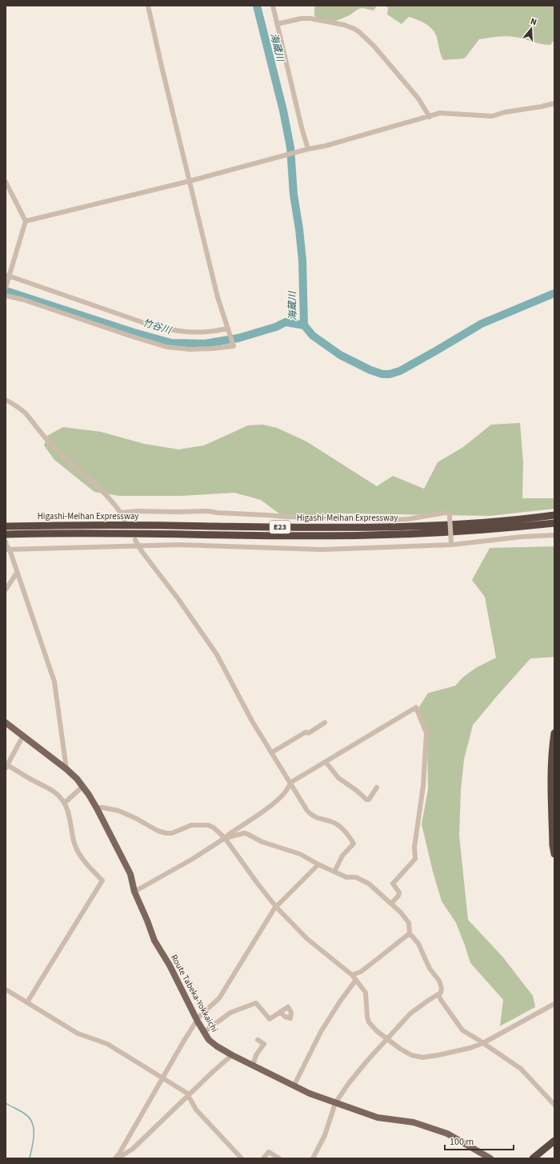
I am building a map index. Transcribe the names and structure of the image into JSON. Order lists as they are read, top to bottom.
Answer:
{
  "streets": {
    "highway": ["Higashi-Meihan Expressway", "E23"],
    "main road": ["Route Tabeka-Yokkaichi"]
  },
  "water": ["海蔵川", "竹谷川"],
  "scale_bar": "100 m",
  "north": "top"
}
